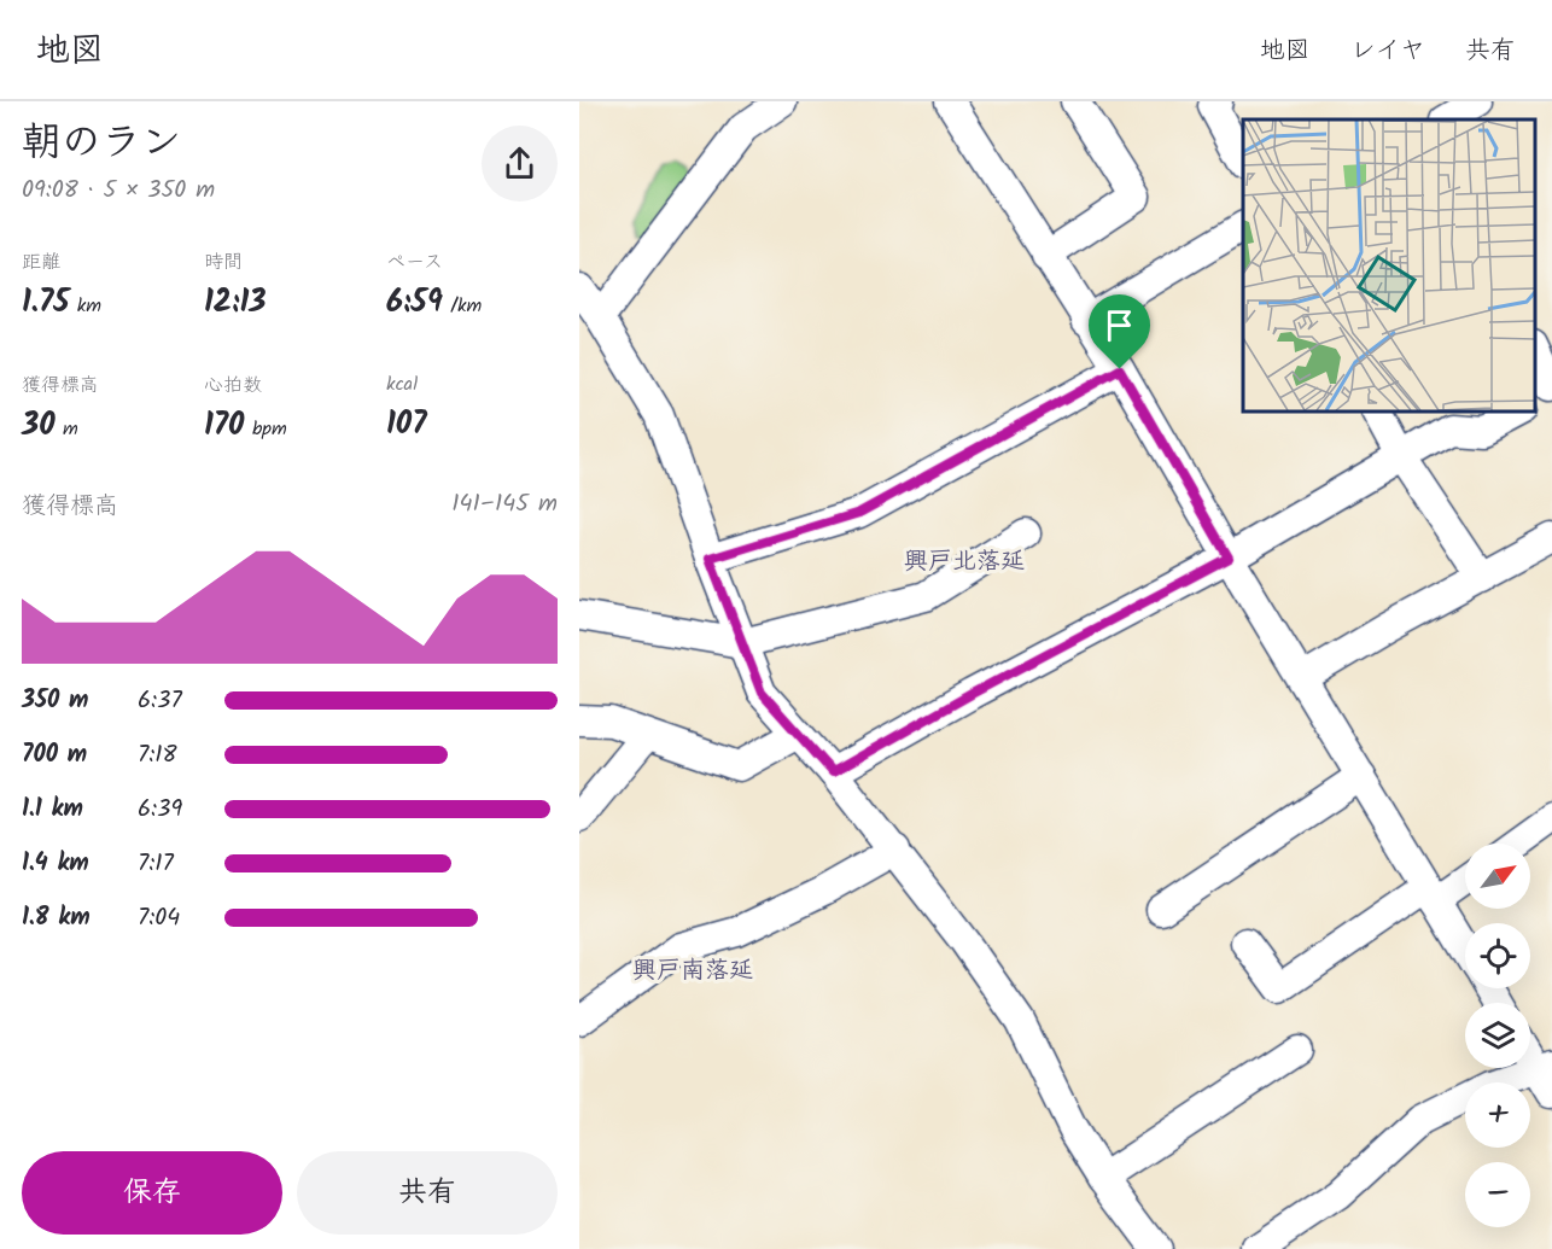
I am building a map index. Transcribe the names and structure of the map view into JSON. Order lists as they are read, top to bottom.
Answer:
{
  "districts": ["興戸北落延", "興戸南落延"],
  "north": "top right",
  "page": {
    "header": "地図",
    "nav": ["地図", "レイヤ", "共有"],
    "heading": ["朝のラン", "09:08 · 5 × 350 m"],
    "stats": [
      ["距離", "1.75 km"],
      ["時間", "12:13"],
      ["ペース", "6:59 /km"],
      ["獲得標高", "30 m"],
      ["心拍数", "170 bpm"],
      ["kcal", "107"]
    ],
    "chart": ["獲得標高", "141–145 m"],
    "list": [
      {
        "name": "350 m",
        "note": "6:37"
      },
      {
        "name": "700 m",
        "note": "7:18"
      },
      {
        "name": "1.1 km",
        "note": "6:39"
      },
      {
        "name": "1.4 km",
        "note": "7:17"
      },
      {
        "name": "1.8 km",
        "note": "7:04"
      }
    ],
    "map_buttons": ["+", "−"],
    "buttons": ["保存", "共有"]
  }
}
